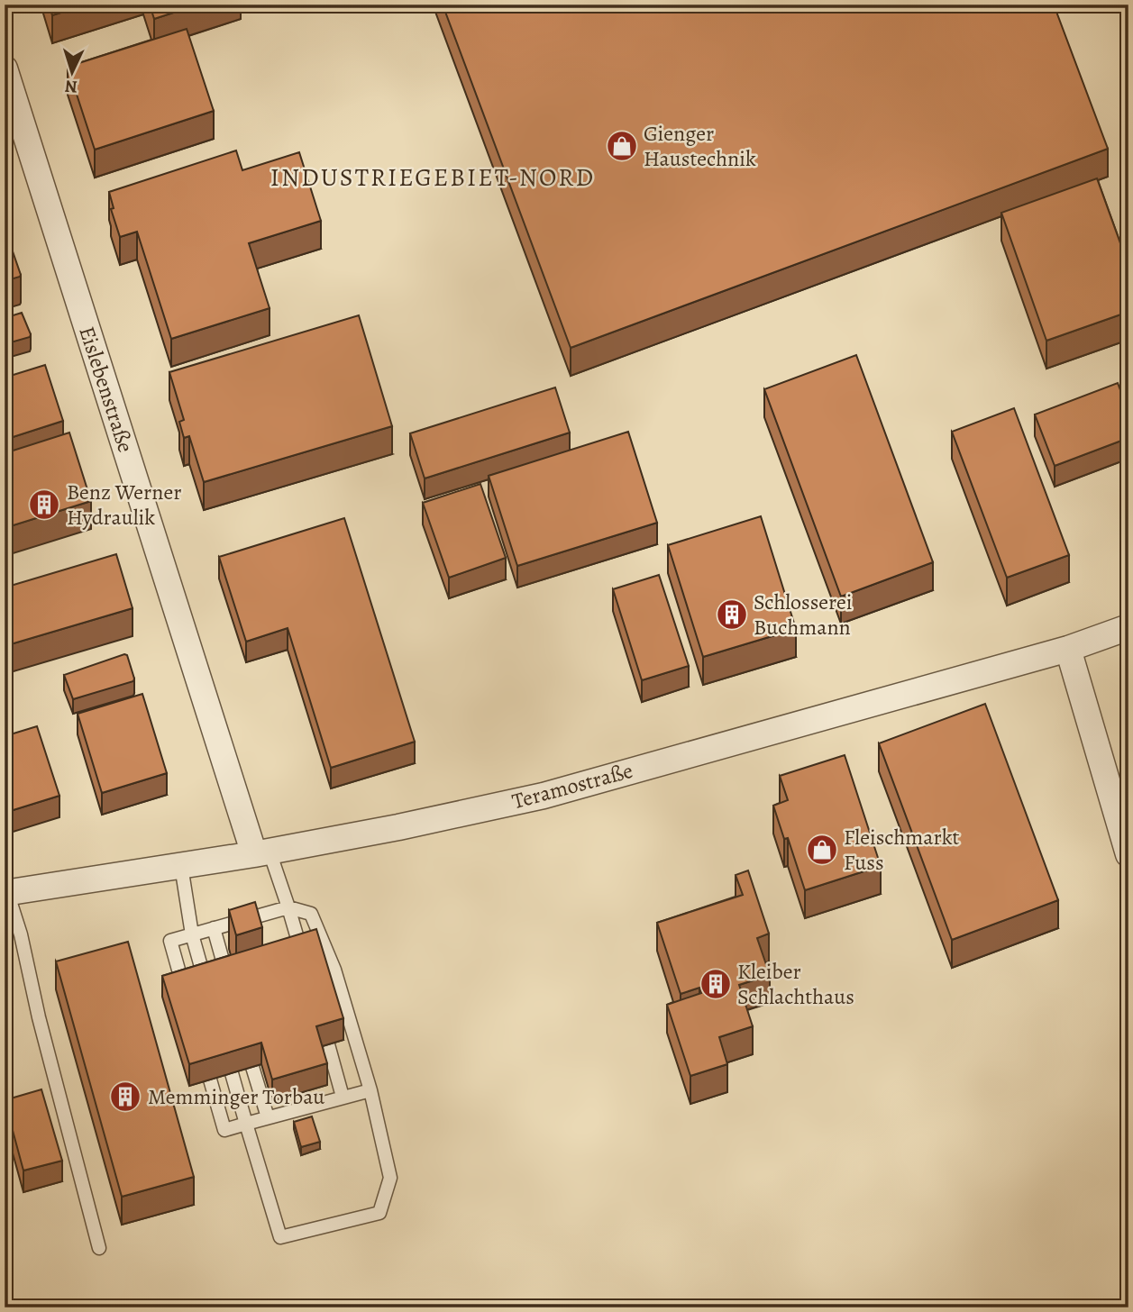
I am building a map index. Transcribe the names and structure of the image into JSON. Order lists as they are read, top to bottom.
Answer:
{
  "streets": {
    "street": ["Eislebenstraße", "Teramostraße"]
  },
  "crossings": [
    ["Eislebenstraße", "Teramostraße"]
  ],
  "districts": ["INDUSTRIEGEBIET-NORD"],
  "places": {
    "shop": ["Gienger Haustechnik", "Fleischmarkt Fuss"],
    "building": [
      "Benz Werner Hydraulik",
      "Schlosserei Buchmann",
      "Kleiber Schlachthaus",
      "Memminger Torbau"
    ]
  },
  "north": "bottom"
}
